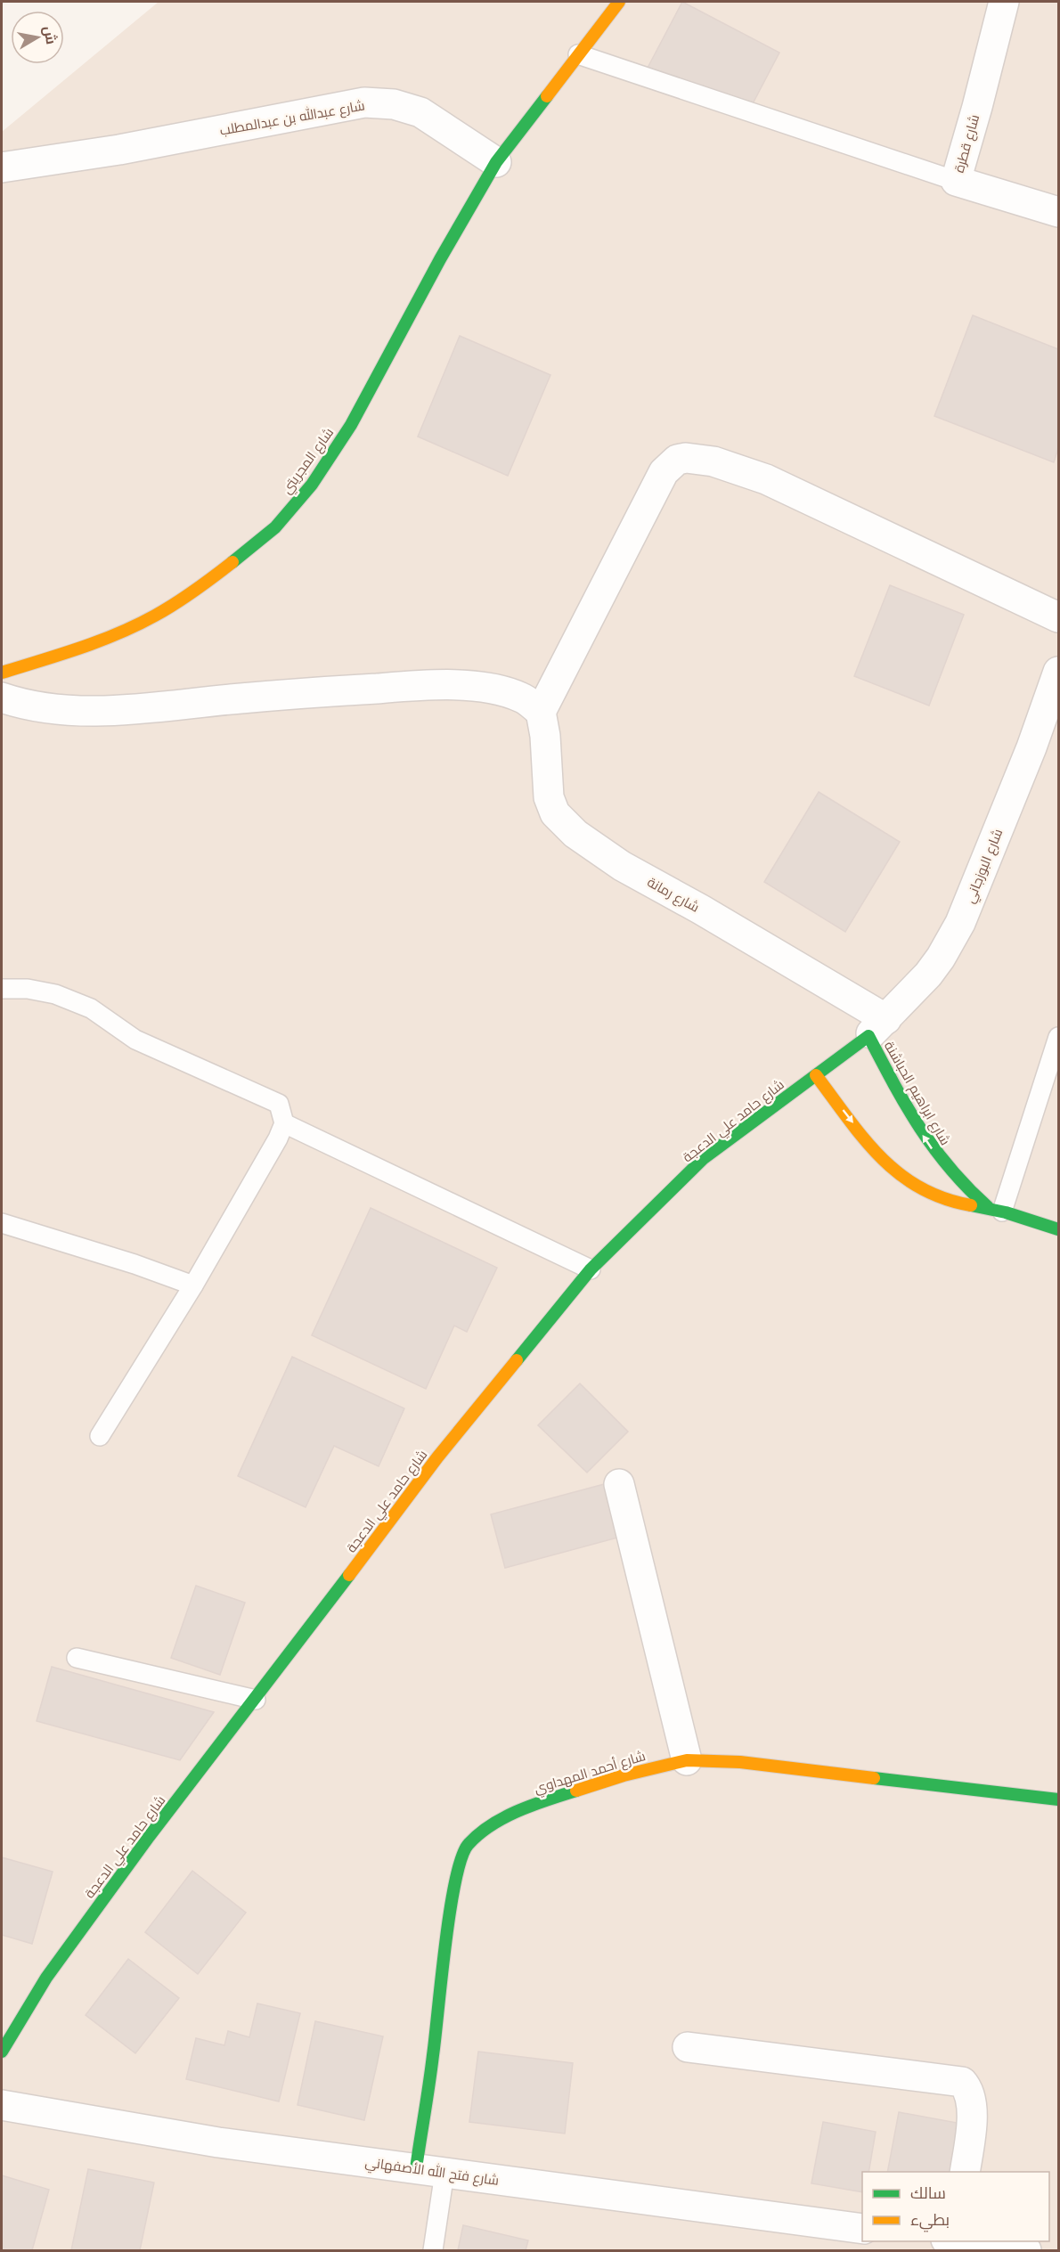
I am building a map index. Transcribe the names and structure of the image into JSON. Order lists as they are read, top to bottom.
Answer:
{
  "streets": {
    "street": [
      "شارع عبدالله بن عبدالمطلب",
      "شارع قطرة",
      "شارع المجريتي",
      "شارع البوزجاني",
      "شارع رمانة",
      "شارع ابراهيم الحباشنة",
      "شارع حامد علي الدعجة",
      "شارع أحمد المهداوي",
      "شارع فتح الله الأصفهاني"
    ]
  },
  "crossings": [
    ["شارع عبدالله بن عبدالمطلب", "شارع المجريتي"],
    ["شارع البوزجاني", "شارع رمانة"],
    ["شارع البوزجاني", "شارع ابراهيم الحباشنة"],
    ["شارع البوزجاني", "شارع حامد علي الدعجة"],
    ["شارع رمانة", "شارع ابراهيم الحباشنة"],
    ["شارع رمانة", "شارع حامد علي الدعجة"],
    ["شارع ابراهيم الحباشنة", "شارع حامد علي الدعجة"],
    ["شارع أحمد المهداوي", "شارع فتح الله الأصفهاني"]
  ],
  "legend": ["سالك", "بطيء"],
  "north": "right"
}
